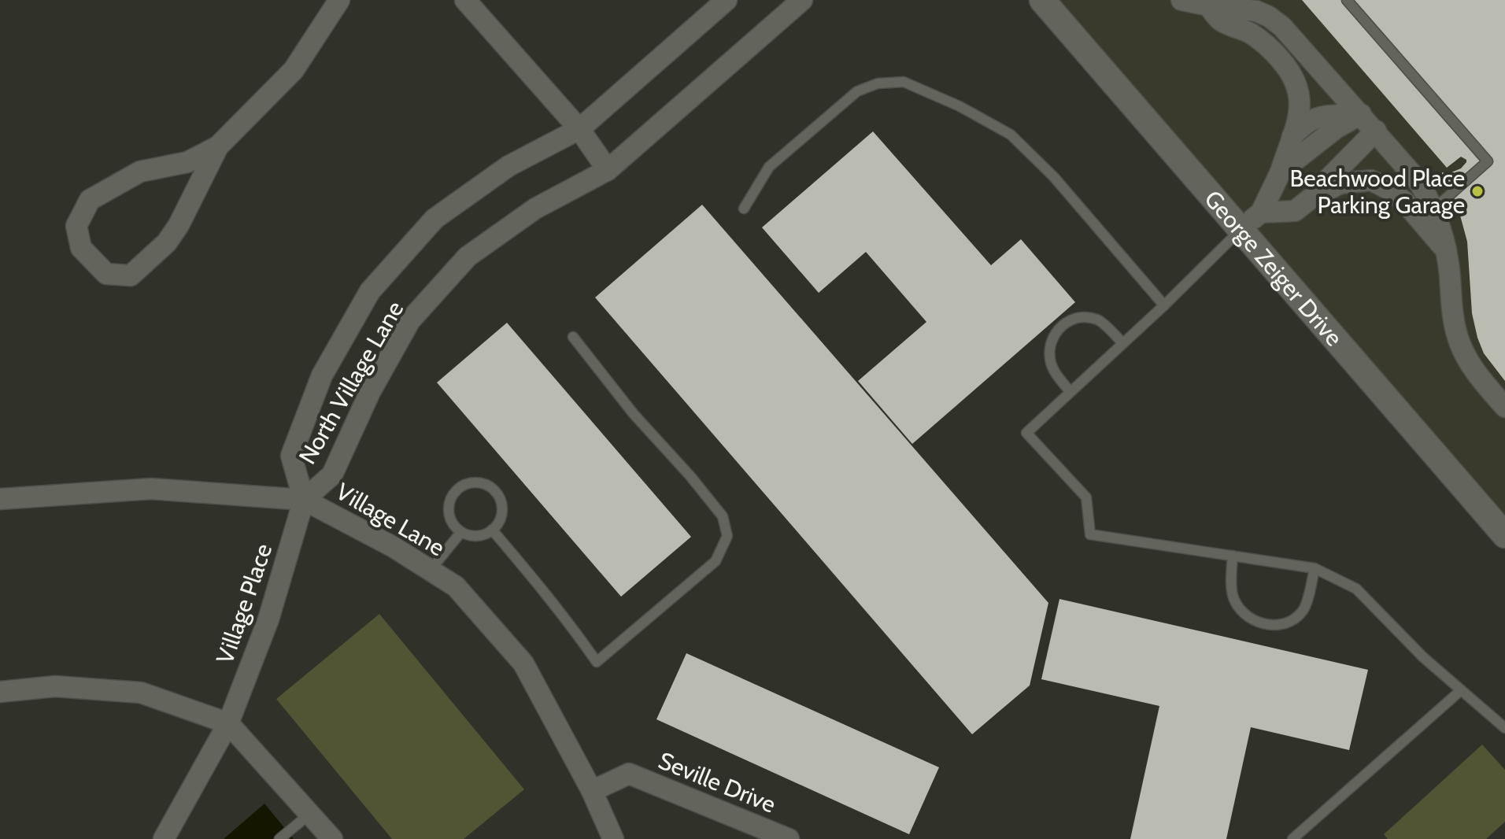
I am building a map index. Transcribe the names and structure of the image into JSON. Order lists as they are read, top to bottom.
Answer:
{
  "streets": {
    "street": [
      "George Zeiger Drive",
      "North Village Lane",
      "Village Lane",
      "Village Place",
      "Seville Drive"
    ]
  },
  "crossings": [
    ["North Village Lane", "Village Lane"],
    ["North Village Lane", "Village Place"],
    ["Village Lane", "Village Place"],
    ["Village Lane", "Seville Drive"]
  ],
  "places": ["Beachwood Place Parking Garage"]
}
